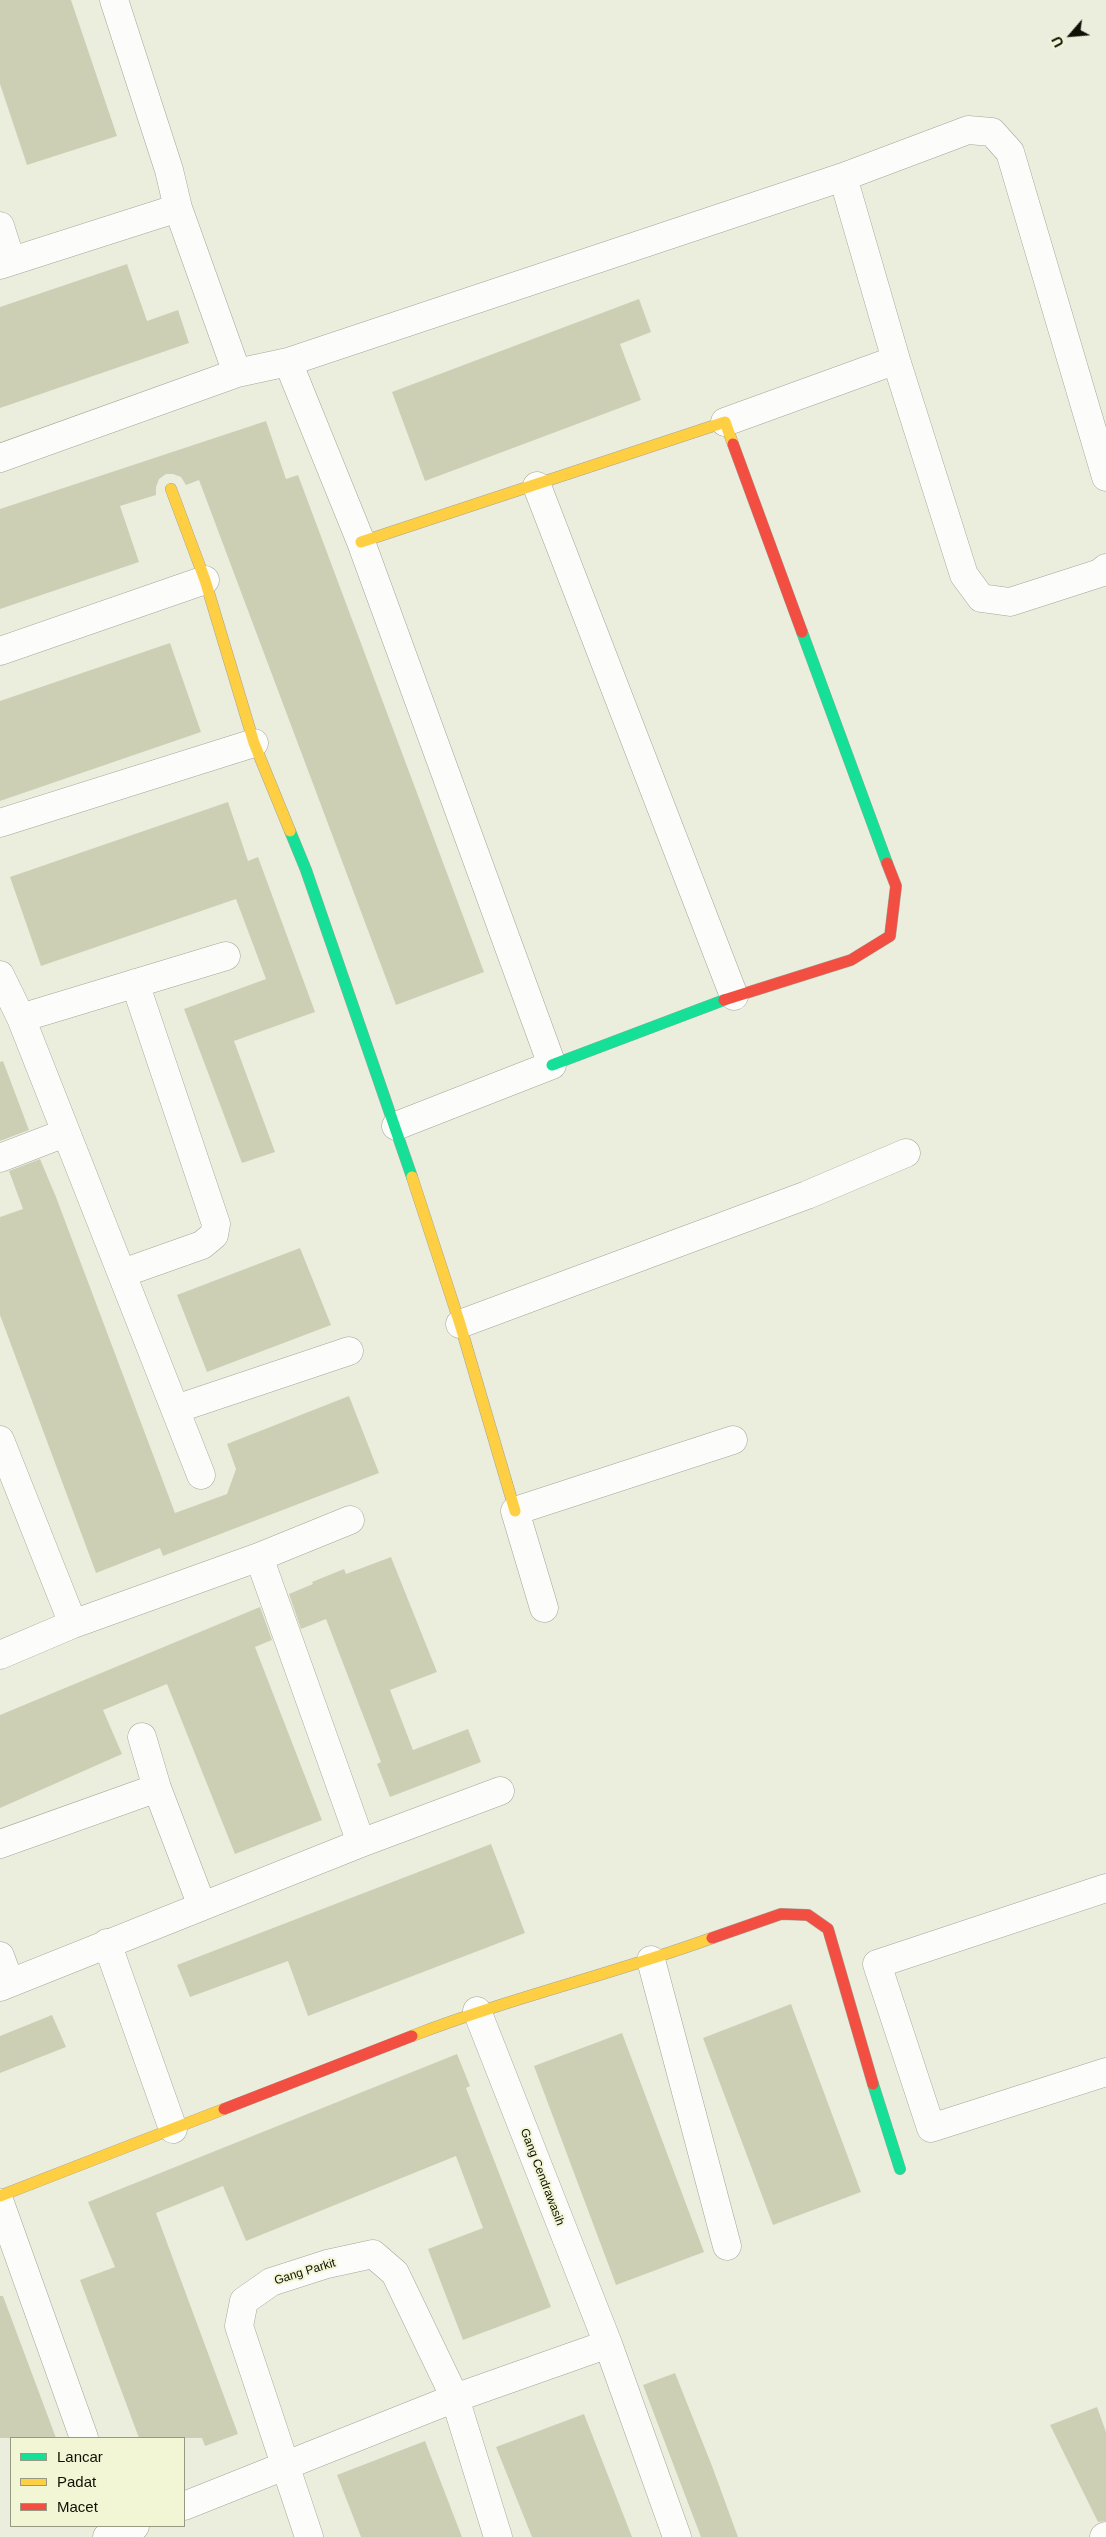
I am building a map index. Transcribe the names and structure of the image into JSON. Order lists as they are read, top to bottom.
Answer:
{
  "streets": {
    "street": ["Gang Cendrawasih", "Gang Parkit"]
  },
  "legend": ["Lancar", "Padat", "Macet"],
  "north": "bottom left"
}
